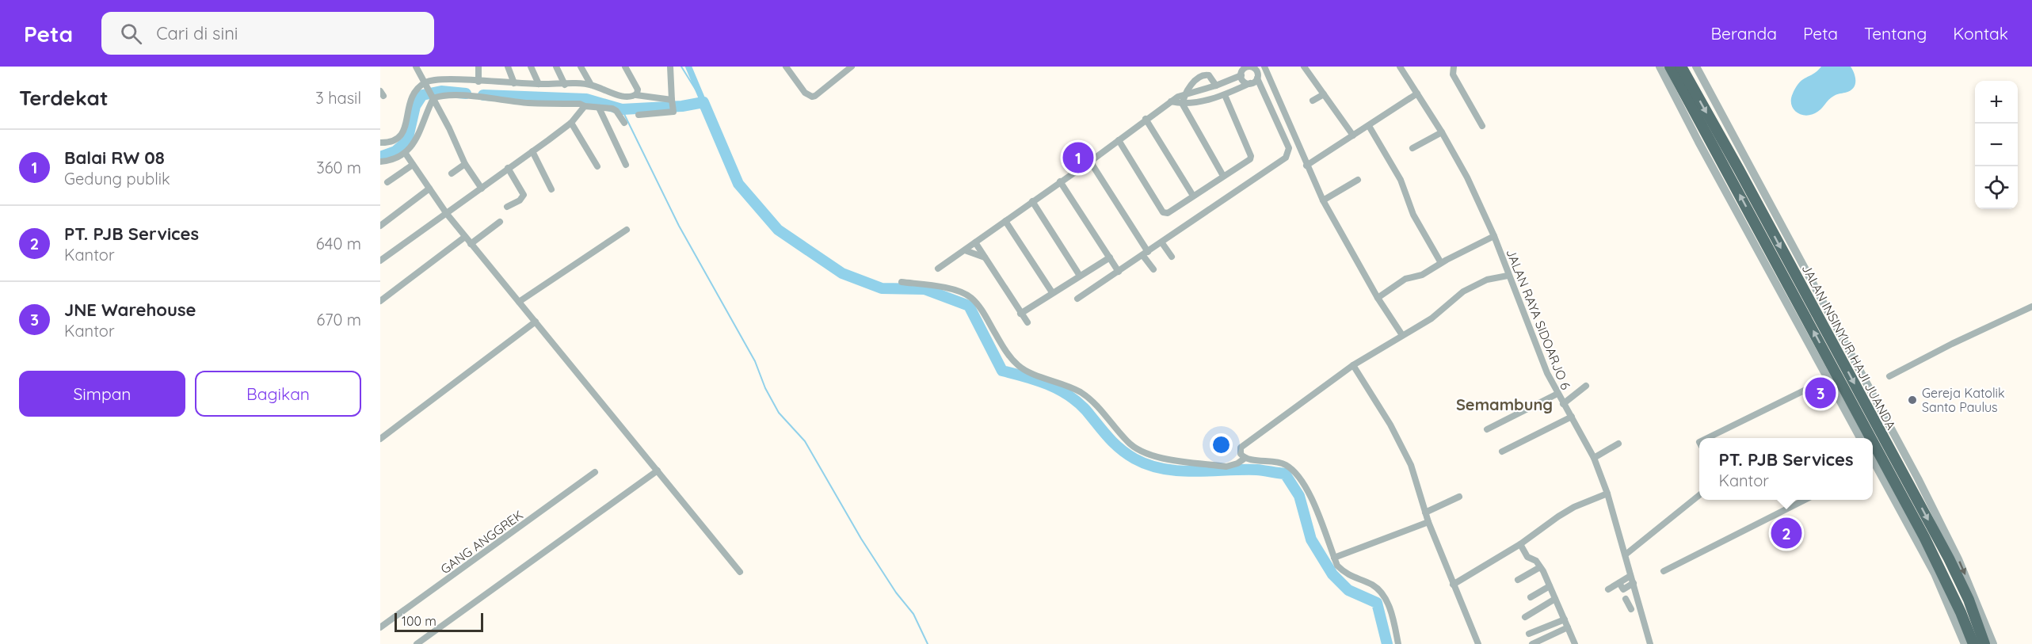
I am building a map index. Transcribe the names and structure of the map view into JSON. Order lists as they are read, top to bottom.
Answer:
{
  "streets": {
    "highway": ["JALAN INSINYUR HAJI JUANDA"],
    "street": ["JALAN RAYA SIDOARJO 6", "GANG ANGGREK"]
  },
  "districts": ["Semambung"],
  "places": ["Gereja Katolik Santo Paulus"],
  "scale_bar": "100 m",
  "page": {
    "header": "Peta",
    "search": "Cari di sini",
    "nav": [
      "Beranda",
      "Peta",
      "Tentang",
      "Kontak"
    ],
    "heading": ["Terdekat", "3 hasil"],
    "map_buttons": ["+", "−"],
    "list": [
      {
        "mark": "1",
        "name": "Balai RW 08",
        "note": "Gedung publik",
        "value": "360 m"
      },
      {
        "mark": "2",
        "name": "PT. PJB Services",
        "note": "Kantor",
        "value": "640 m"
      },
      {
        "mark": "3",
        "name": "JNE Warehouse",
        "note": "Kantor",
        "value": "670 m"
      }
    ],
    "pins": ["1", "3", "2"],
    "buttons": ["Simpan", "Bagikan"],
    "popup": ["PT. PJB Services", "Kantor"],
    "scale": "100 m"
  }
}
